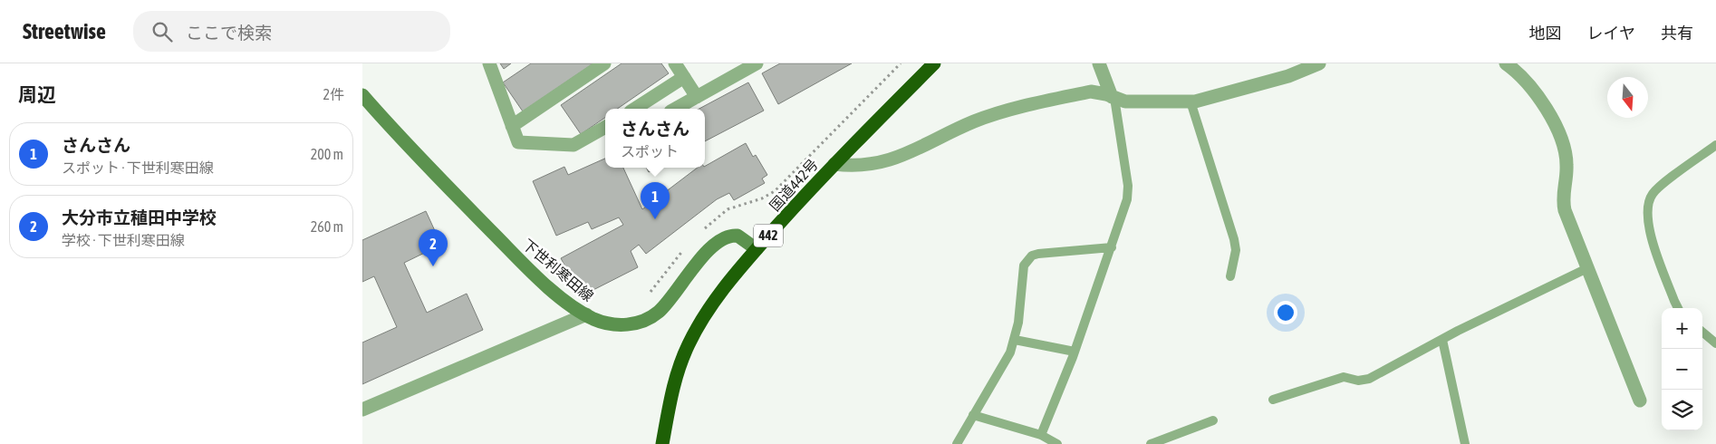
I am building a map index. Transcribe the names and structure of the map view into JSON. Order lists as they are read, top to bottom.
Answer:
{
  "streets": {
    "highway": ["国道442号", "442"],
    "main road": ["下世利寒田線"]
  },
  "crossings": [
    ["国道442号", "下世利寒田線"]
  ],
  "north": "bottom",
  "page": {
    "header": "Streetwise",
    "search": "ここで検索",
    "nav": ["地図", "レイヤ", "共有"],
    "heading": ["周辺", "2件"],
    "popup": ["さんさん", "スポット"],
    "list": [
      {
        "mark": "1",
        "name": "さんさん",
        "note": "スポット · 下世利寒田線",
        "value": "200 m"
      },
      {
        "mark": "2",
        "name": "大分市立稙田中学校",
        "note": "学校 · 下世利寒田線",
        "value": "260 m"
      }
    ],
    "pins": ["1", "2"],
    "map_buttons": ["+", "−"]
  }
}
